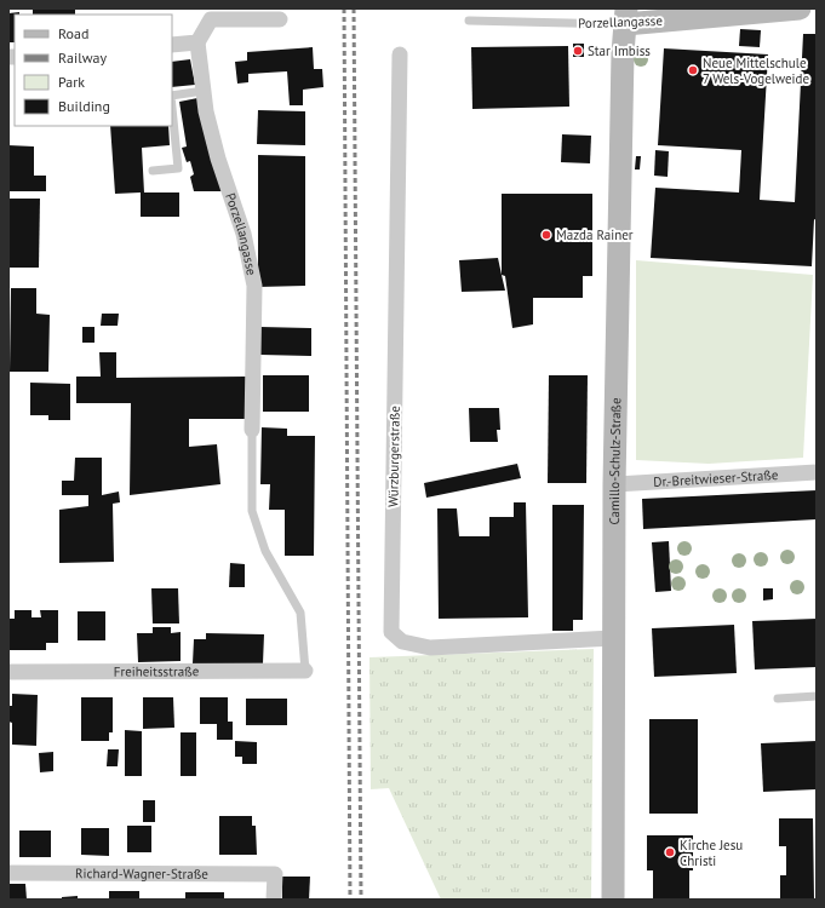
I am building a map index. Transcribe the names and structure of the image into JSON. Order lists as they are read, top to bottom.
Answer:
{
  "streets": {
    "street": [
      "Porzellangasse",
      "Würzburgerstraße",
      "Camillo-Schulz-Straße",
      "Dr.-Breitwieser-Straße",
      "Freiheitsstraße",
      "Richard-Wagner-Straße"
    ]
  },
  "crossings": [
    ["Porzellangasse", "Camillo-Schulz-Straße"],
    ["Würzburgerstraße", "Camillo-Schulz-Straße"],
    ["Camillo-Schulz-Straße", "Dr.-Breitwieser-Straße"]
  ],
  "places": [
    "Star Imbiss",
    "Neue Mittelschule 7 Wels-Vogelweide",
    "Mazda Rainer",
    "Kirche Jesu Christi"
  ],
  "legend": [
    "Road",
    "Railway",
    "Park",
    "Building"
  ]
}
